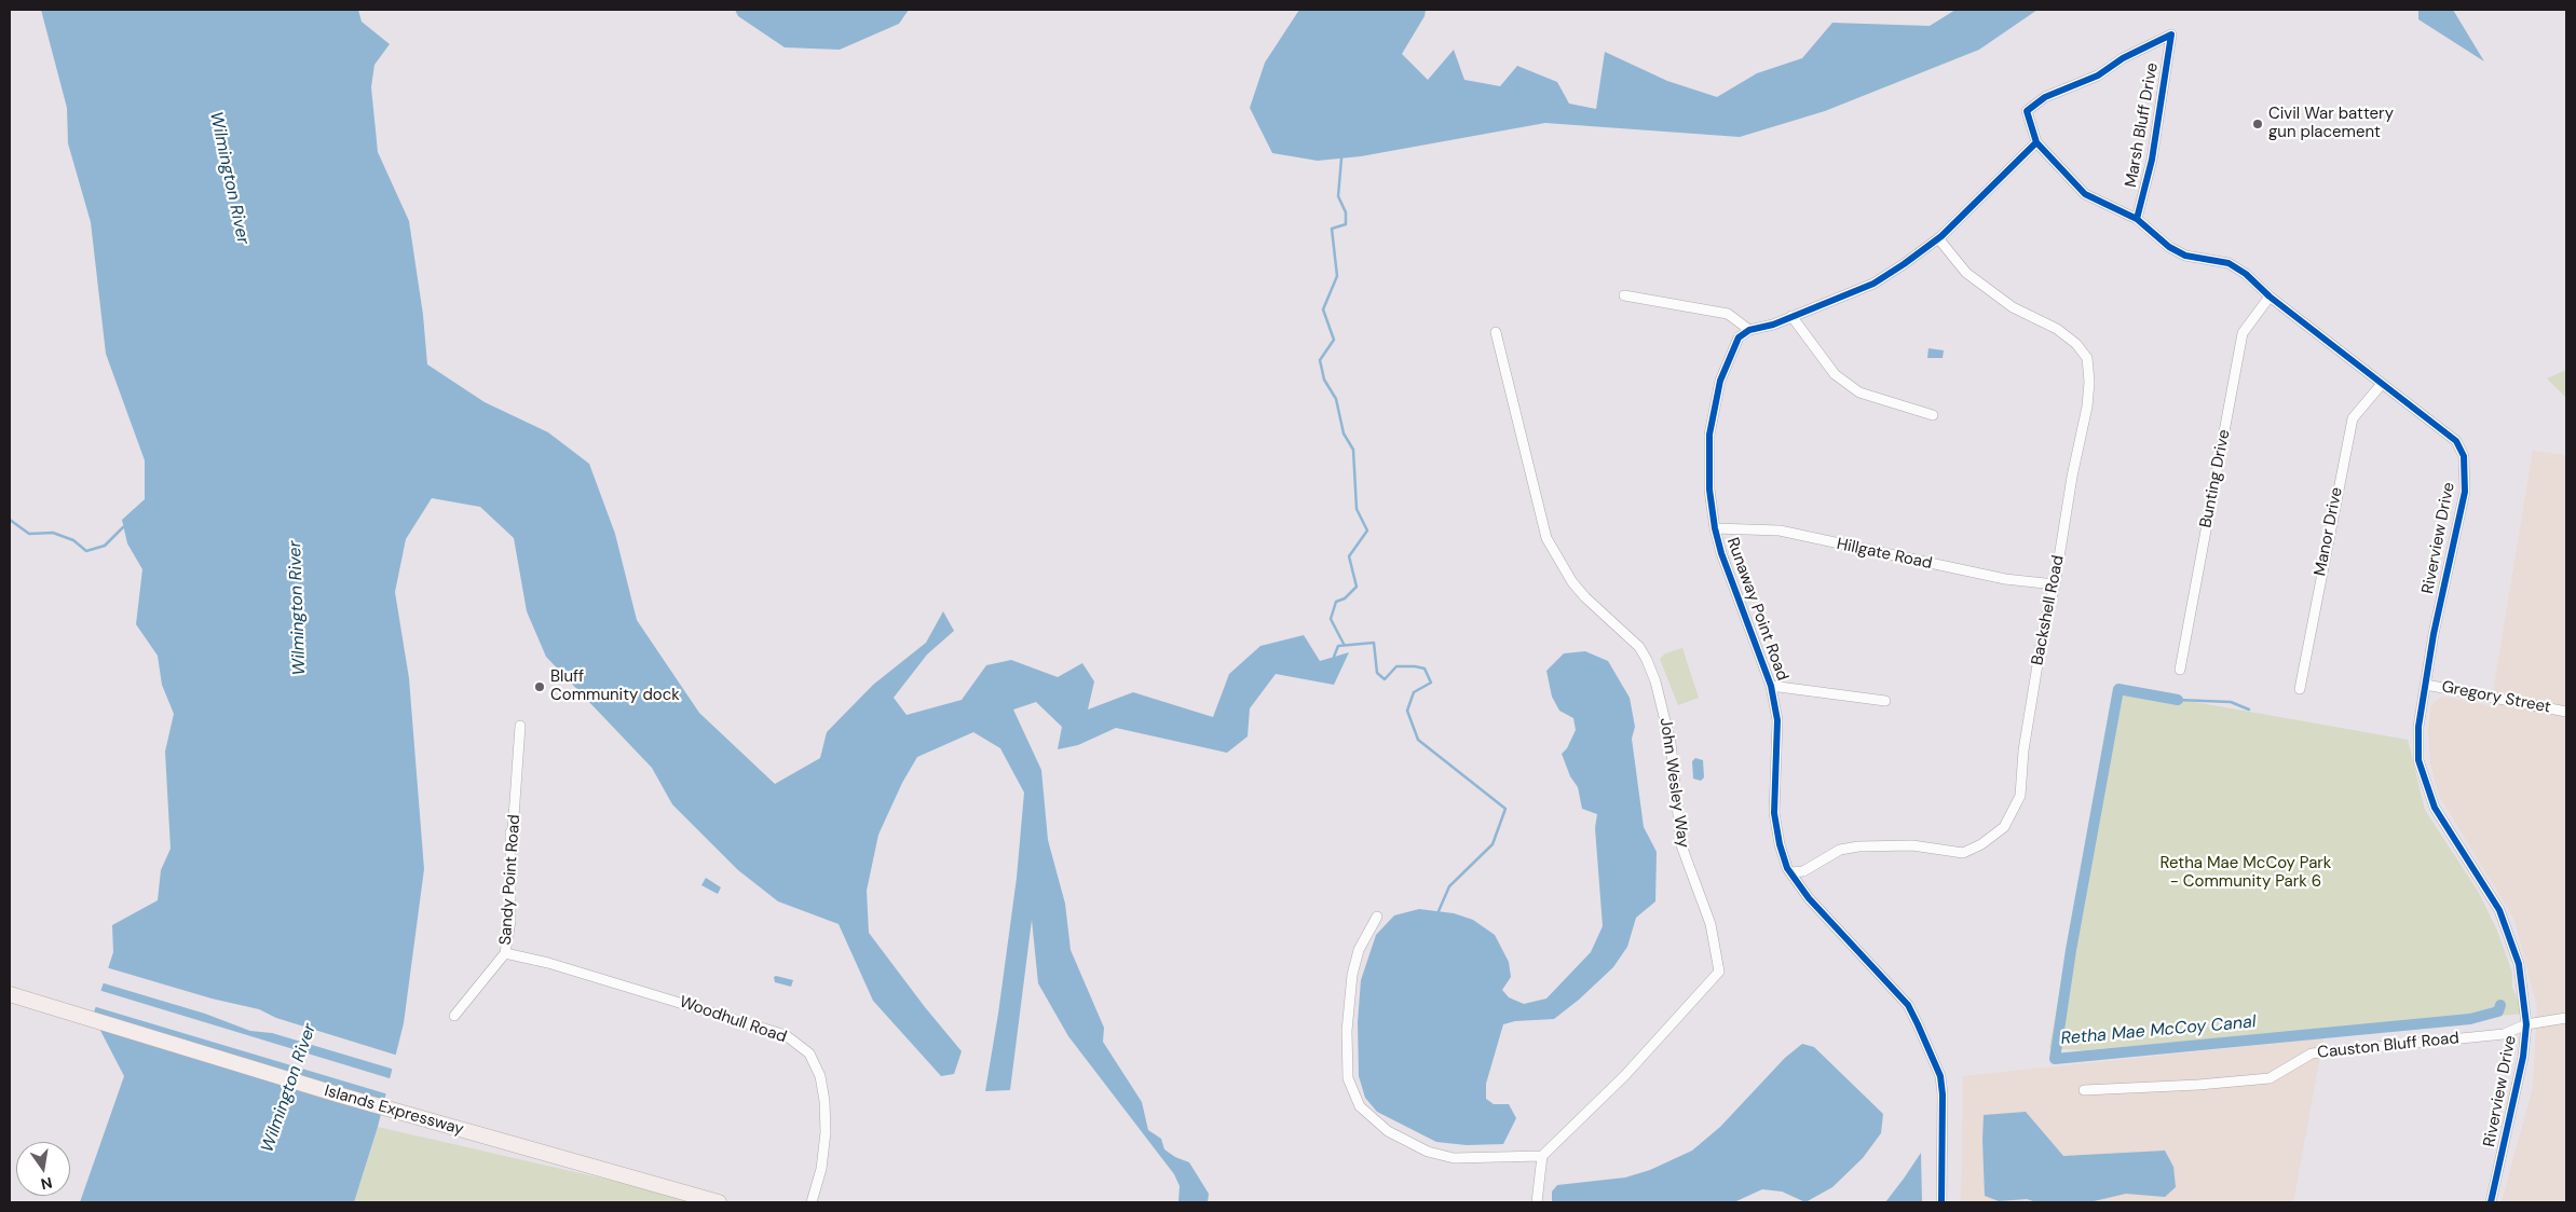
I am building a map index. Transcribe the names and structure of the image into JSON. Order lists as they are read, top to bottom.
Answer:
{
  "streets": {
    "main road": ["Islands Expressway"],
    "street": [
      "Marsh Bluff Drive",
      "Bunting Drive",
      "Manor Drive",
      "Riverview Drive",
      "Hillgate Road",
      "Runaway Point Road",
      "Backshell Road",
      "Gregory Street",
      "John Wesley Way",
      "Sandy Point Road",
      "Woodhull Road",
      "Causton Bluff Road"
    ]
  },
  "crossings": [
    ["Marsh Bluff Drive", "Riverview Drive"],
    ["Bunting Drive", "Riverview Drive"],
    ["Manor Drive", "Riverview Drive"],
    ["Riverview Drive", "Gregory Street"],
    ["Riverview Drive", "Causton Bluff Road"],
    ["Hillgate Road", "Runaway Point Road"],
    ["Hillgate Road", "Backshell Road"],
    ["Runaway Point Road", "Backshell Road"],
    ["Sandy Point Road", "Woodhull Road"]
  ],
  "water": ["Wilmington River", "Retha Mae McCoy Canal"],
  "parks": ["Retha Mae McCoy Park - Community Park 6"],
  "places": ["Civil War battery gun placement", "Bluff Community dock"],
  "north": "bottom"
}
